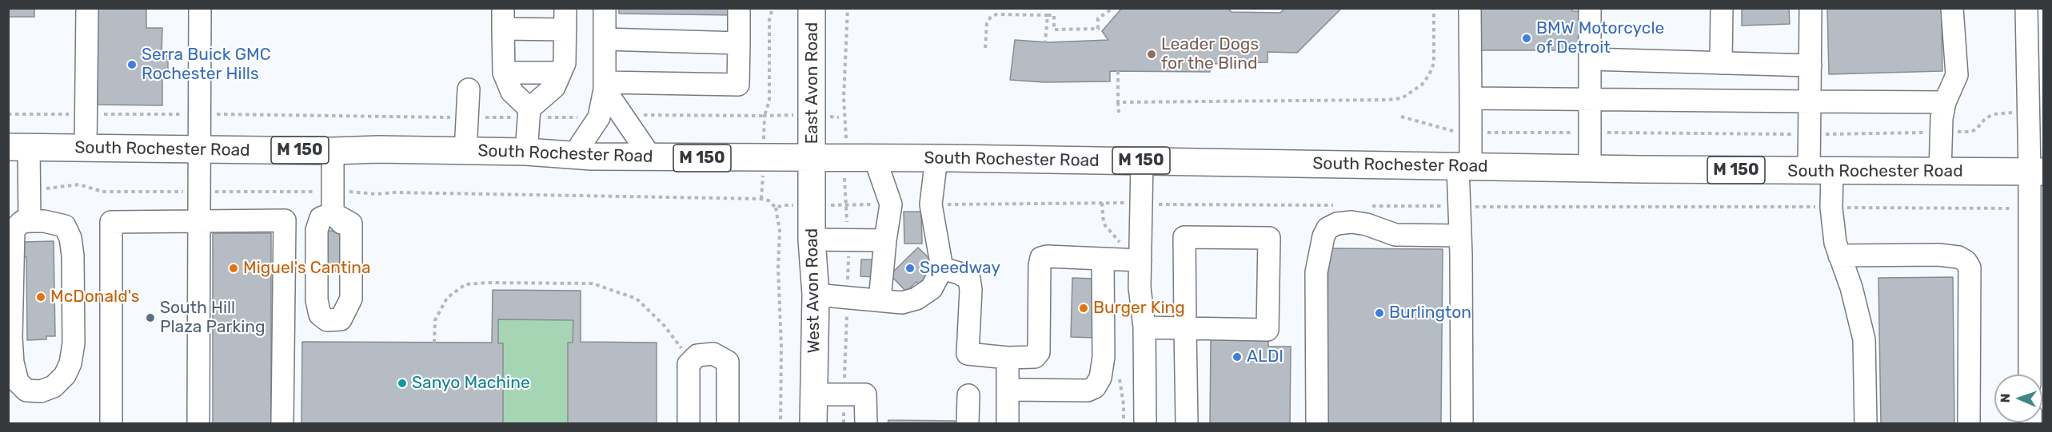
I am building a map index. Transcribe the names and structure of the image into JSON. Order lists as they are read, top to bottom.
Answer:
{
  "streets": {
    "main road": [
      "East Avon Road",
      "South Rochester Road",
      "M 150",
      "West Avon Road"
    ]
  },
  "crossings": [
    ["East Avon Road", "South Rochester Road"],
    ["East Avon Road", "West Avon Road"],
    ["South Rochester Road", "West Avon Road"]
  ],
  "places": [
    "BMW Motorcycle of Detroit",
    "Leader Dogs for the Blind",
    "Serra Buick GMC Rochester Hills",
    "Miguel's Cantina",
    "Speedway",
    "McDonald's",
    "Burger King",
    "Burlington",
    "South Hill Plaza Parking",
    "ALDI",
    "Sanyo Machine"
  ],
  "north": "left"
}
